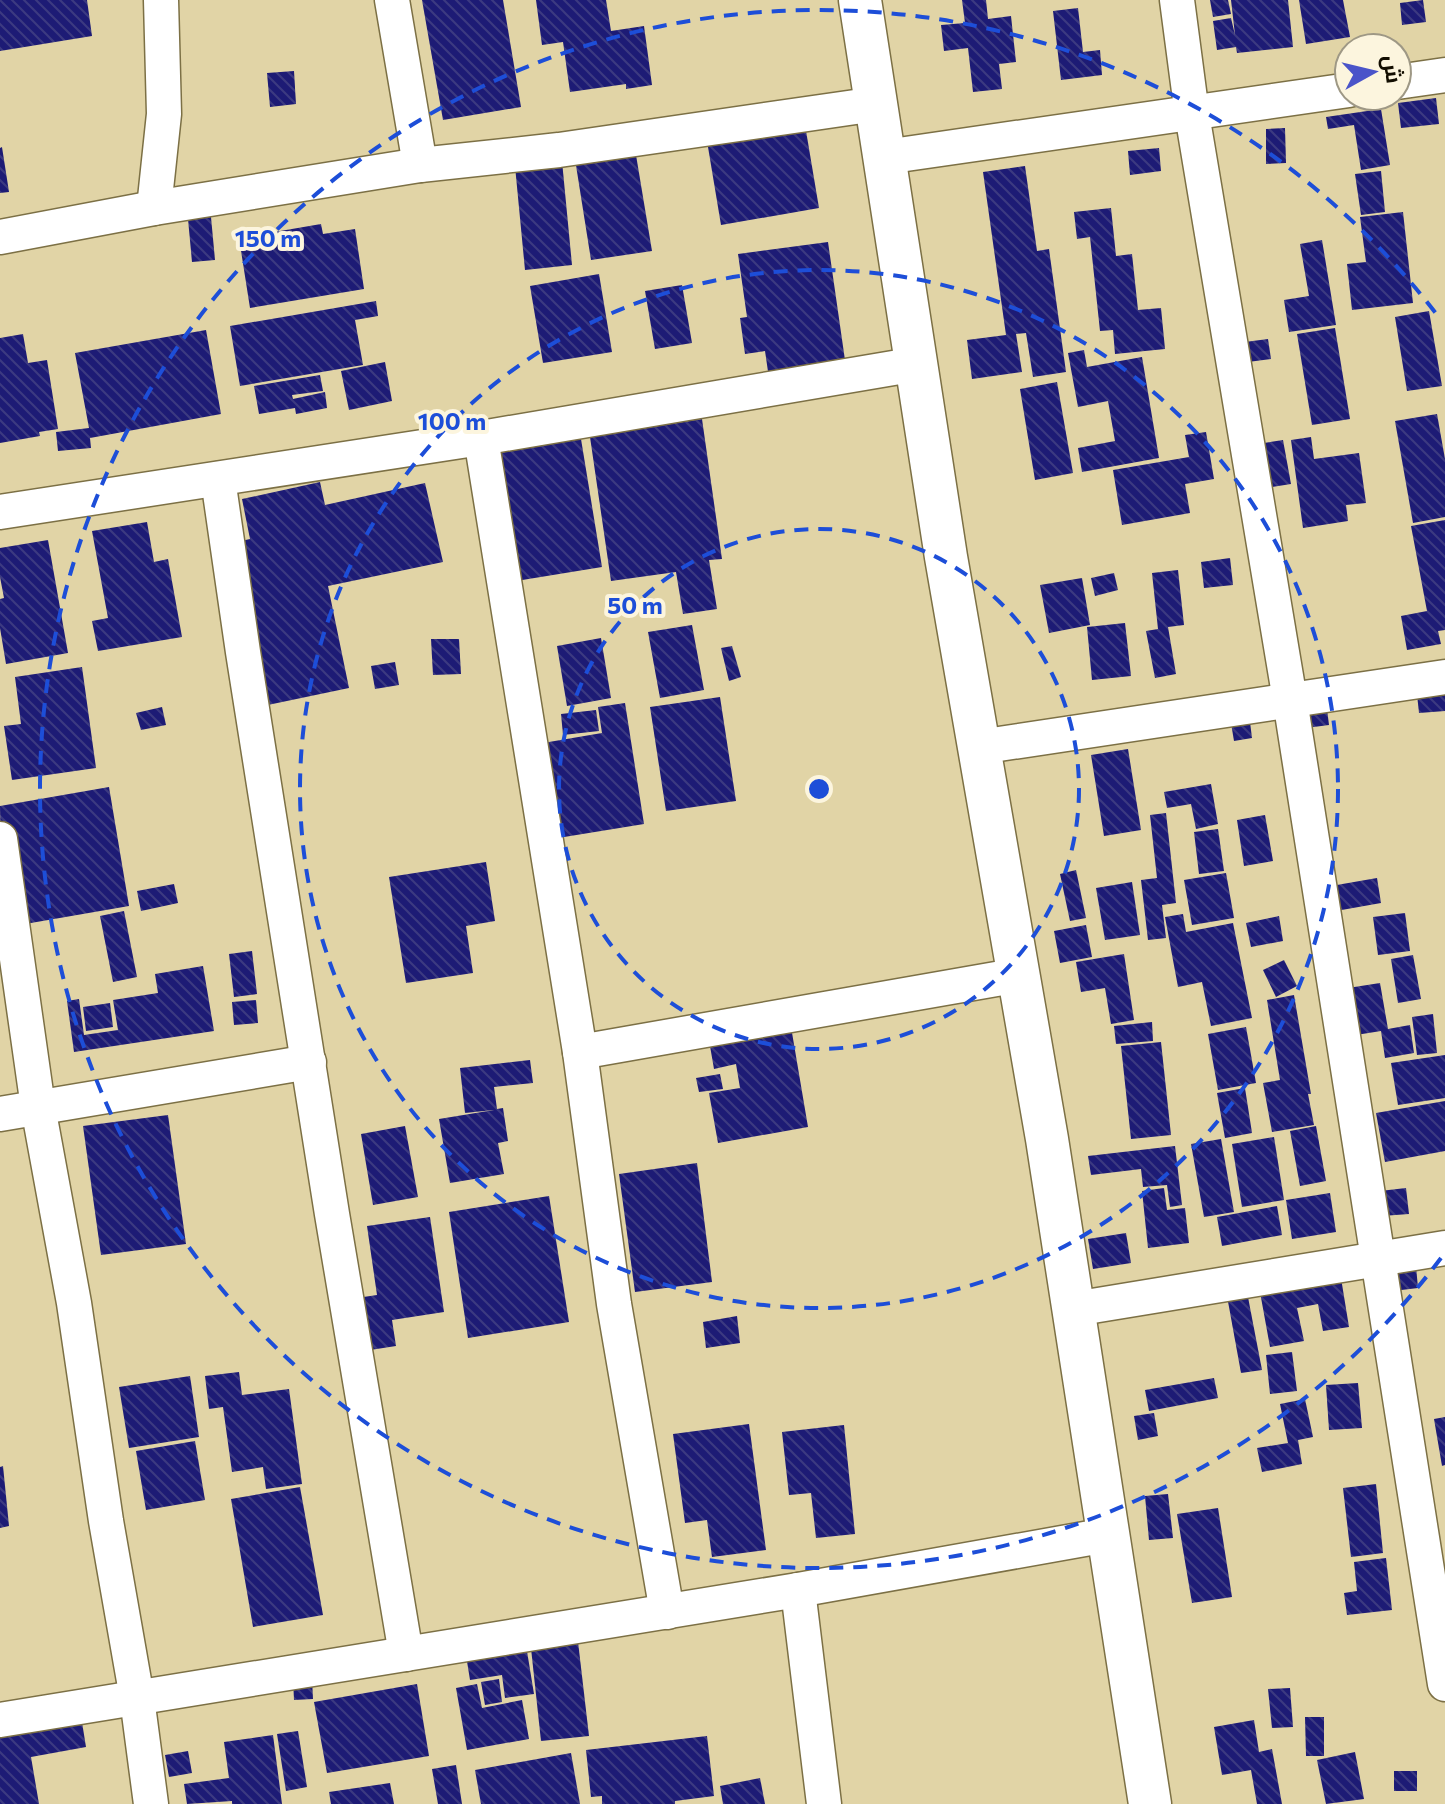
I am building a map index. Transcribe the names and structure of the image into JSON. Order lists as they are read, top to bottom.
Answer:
{
  "north": "right",
  "rings": ["150 m", "100 m", "50 m"]
}
